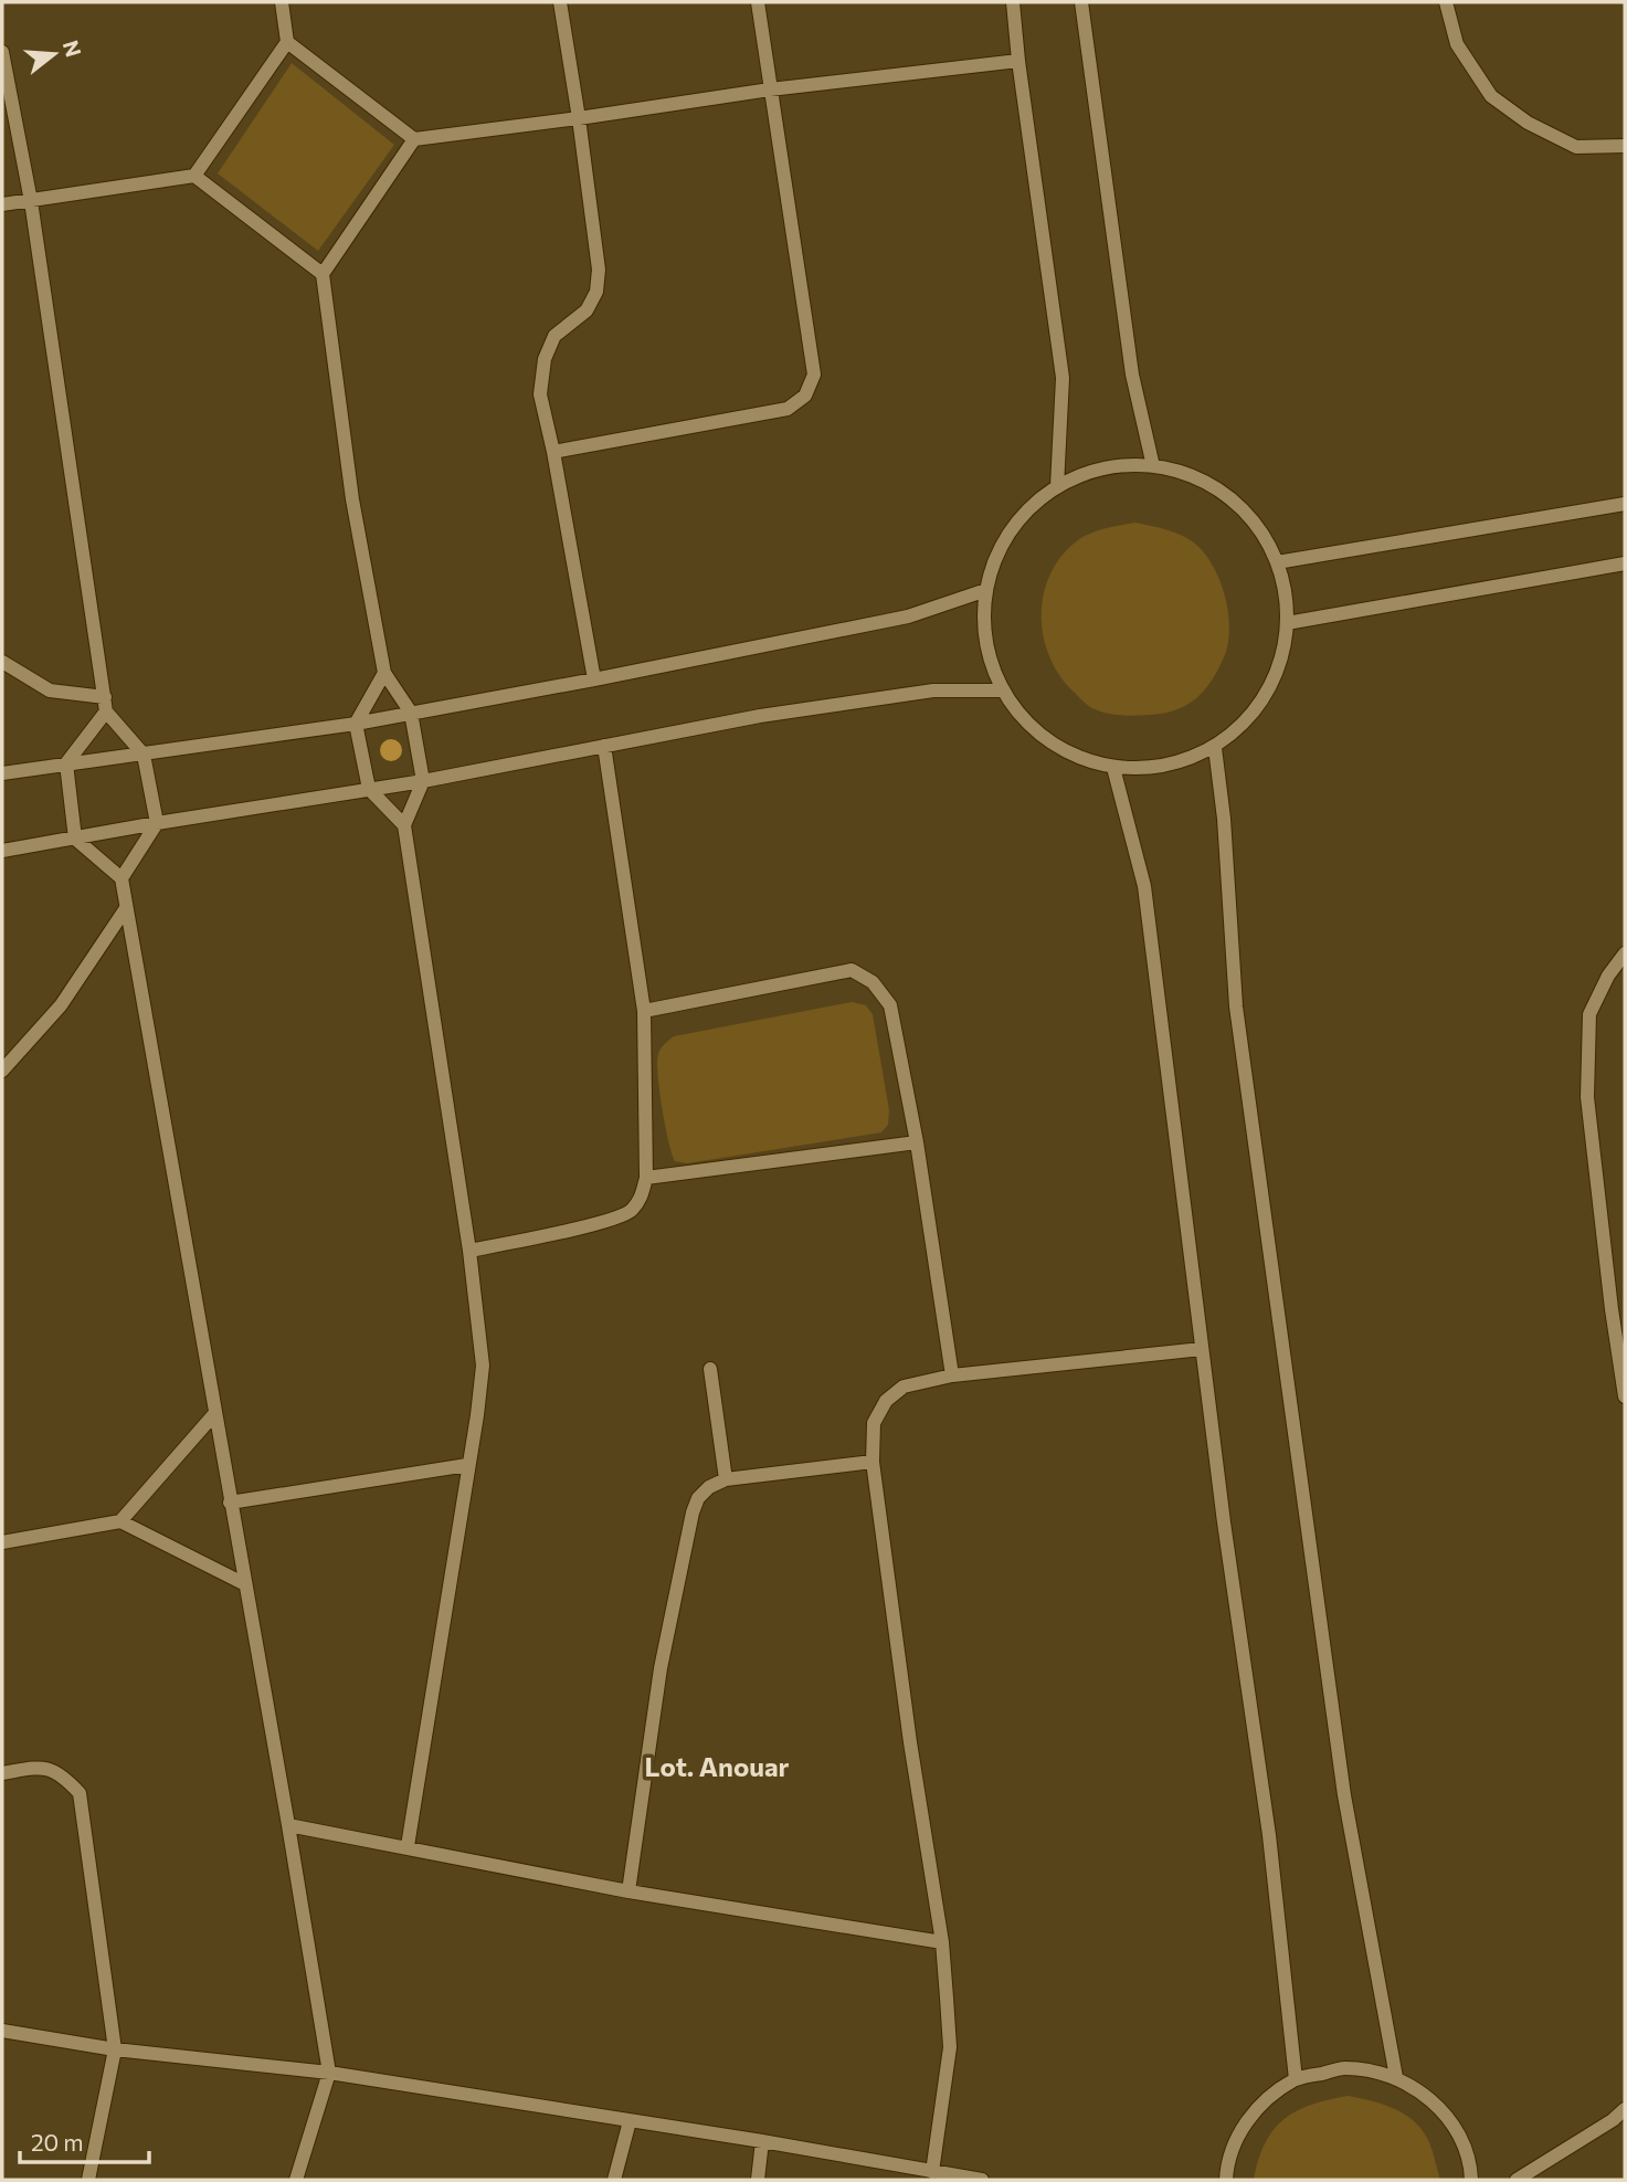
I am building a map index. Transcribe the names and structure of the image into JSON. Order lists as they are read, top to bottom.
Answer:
{
  "districts": ["Lot. Anouar"],
  "scale_bar": "20 m",
  "north": "right"
}
